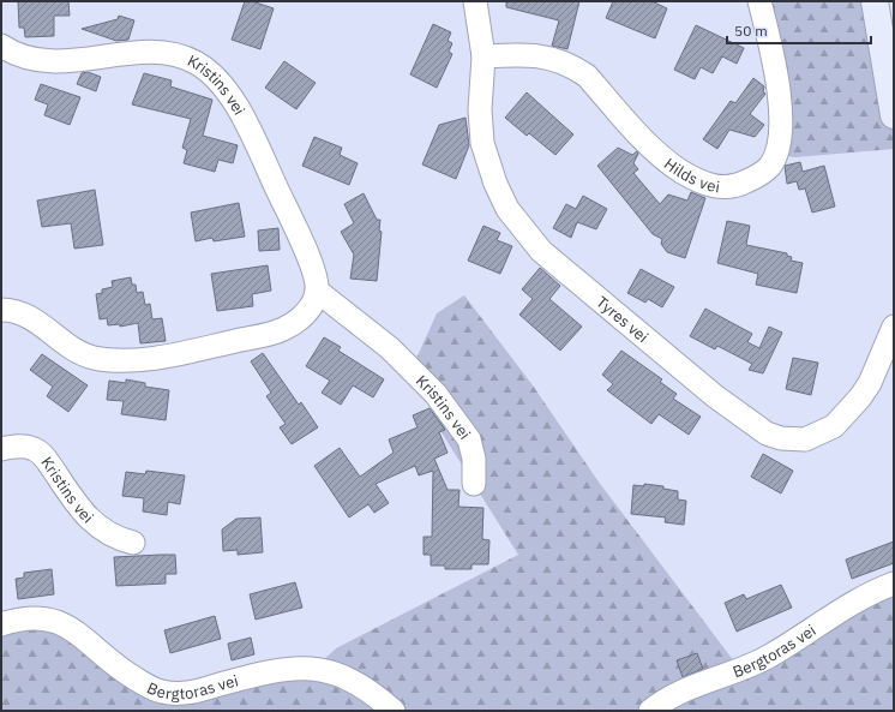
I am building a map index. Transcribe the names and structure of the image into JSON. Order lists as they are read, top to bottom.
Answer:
{
  "streets": {
    "street": [
      "Kristins vei",
      "Hilds vei",
      "Tyres vei",
      "Bergtoras vei"
    ]
  },
  "crossings": [
    ["Hilds vei", "Tyres vei"]
  ],
  "scale_bar": "50 m"
}
